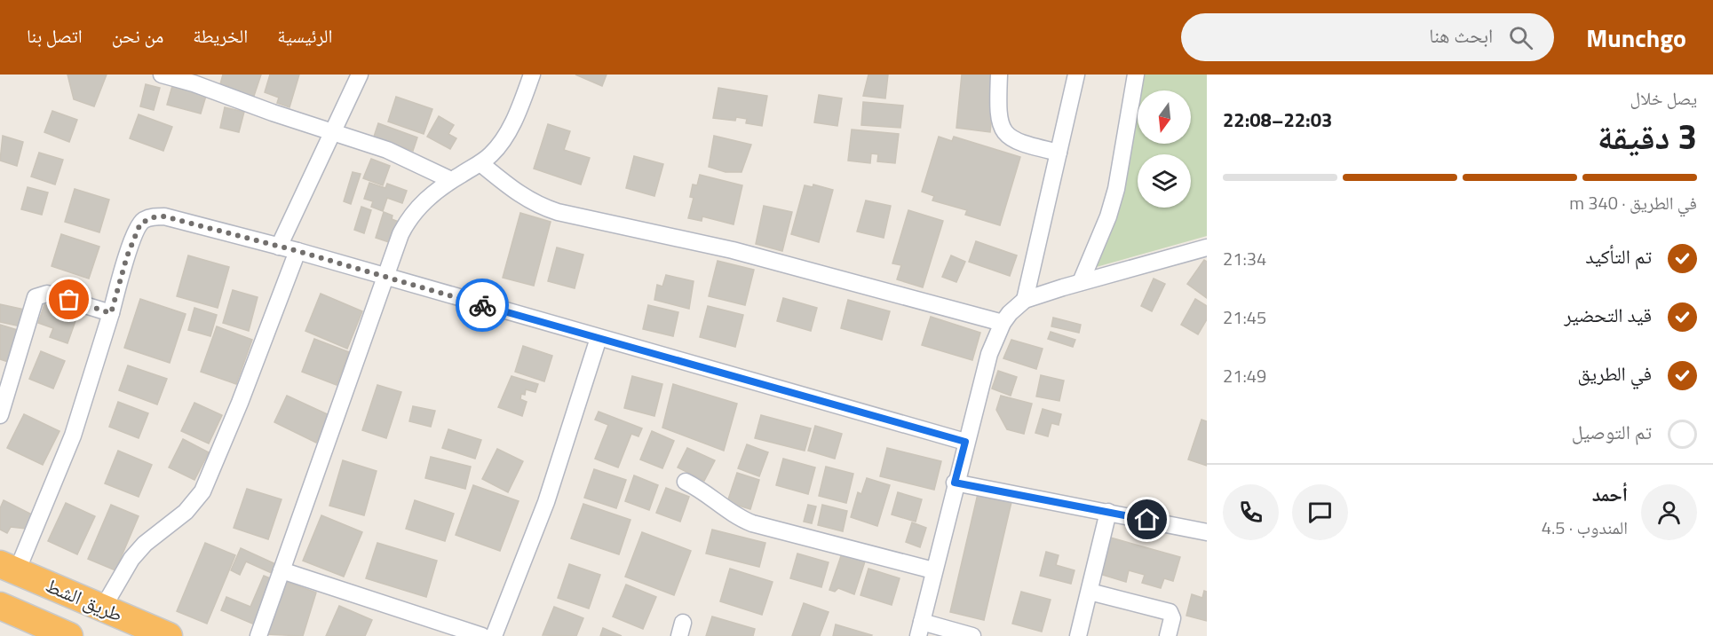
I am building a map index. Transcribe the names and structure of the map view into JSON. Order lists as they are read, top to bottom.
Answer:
{
  "streets": {
    "highway": ["طريق الشط"]
  },
  "north": "bottom",
  "page": {
    "header": "Munchgo",
    "search": "ابحث هنا",
    "nav": [
      "الرئيسية",
      "الخريطة",
      "من نحن",
      "اتصل بنا"
    ],
    "heading": ["3 دقيقة", "يصل خلال", "22:03–22:08"],
    "panel": ["أحمد", "المندوب · 4.5"],
    "bar": "في الطريق · 340 m",
    "list": [
      ["تم التأكيد", "21:34"],
      ["قيد التحضير", "21:45"],
      ["في الطريق", "21:49"],
      "تم التوصيل"
    ]
  }
}
